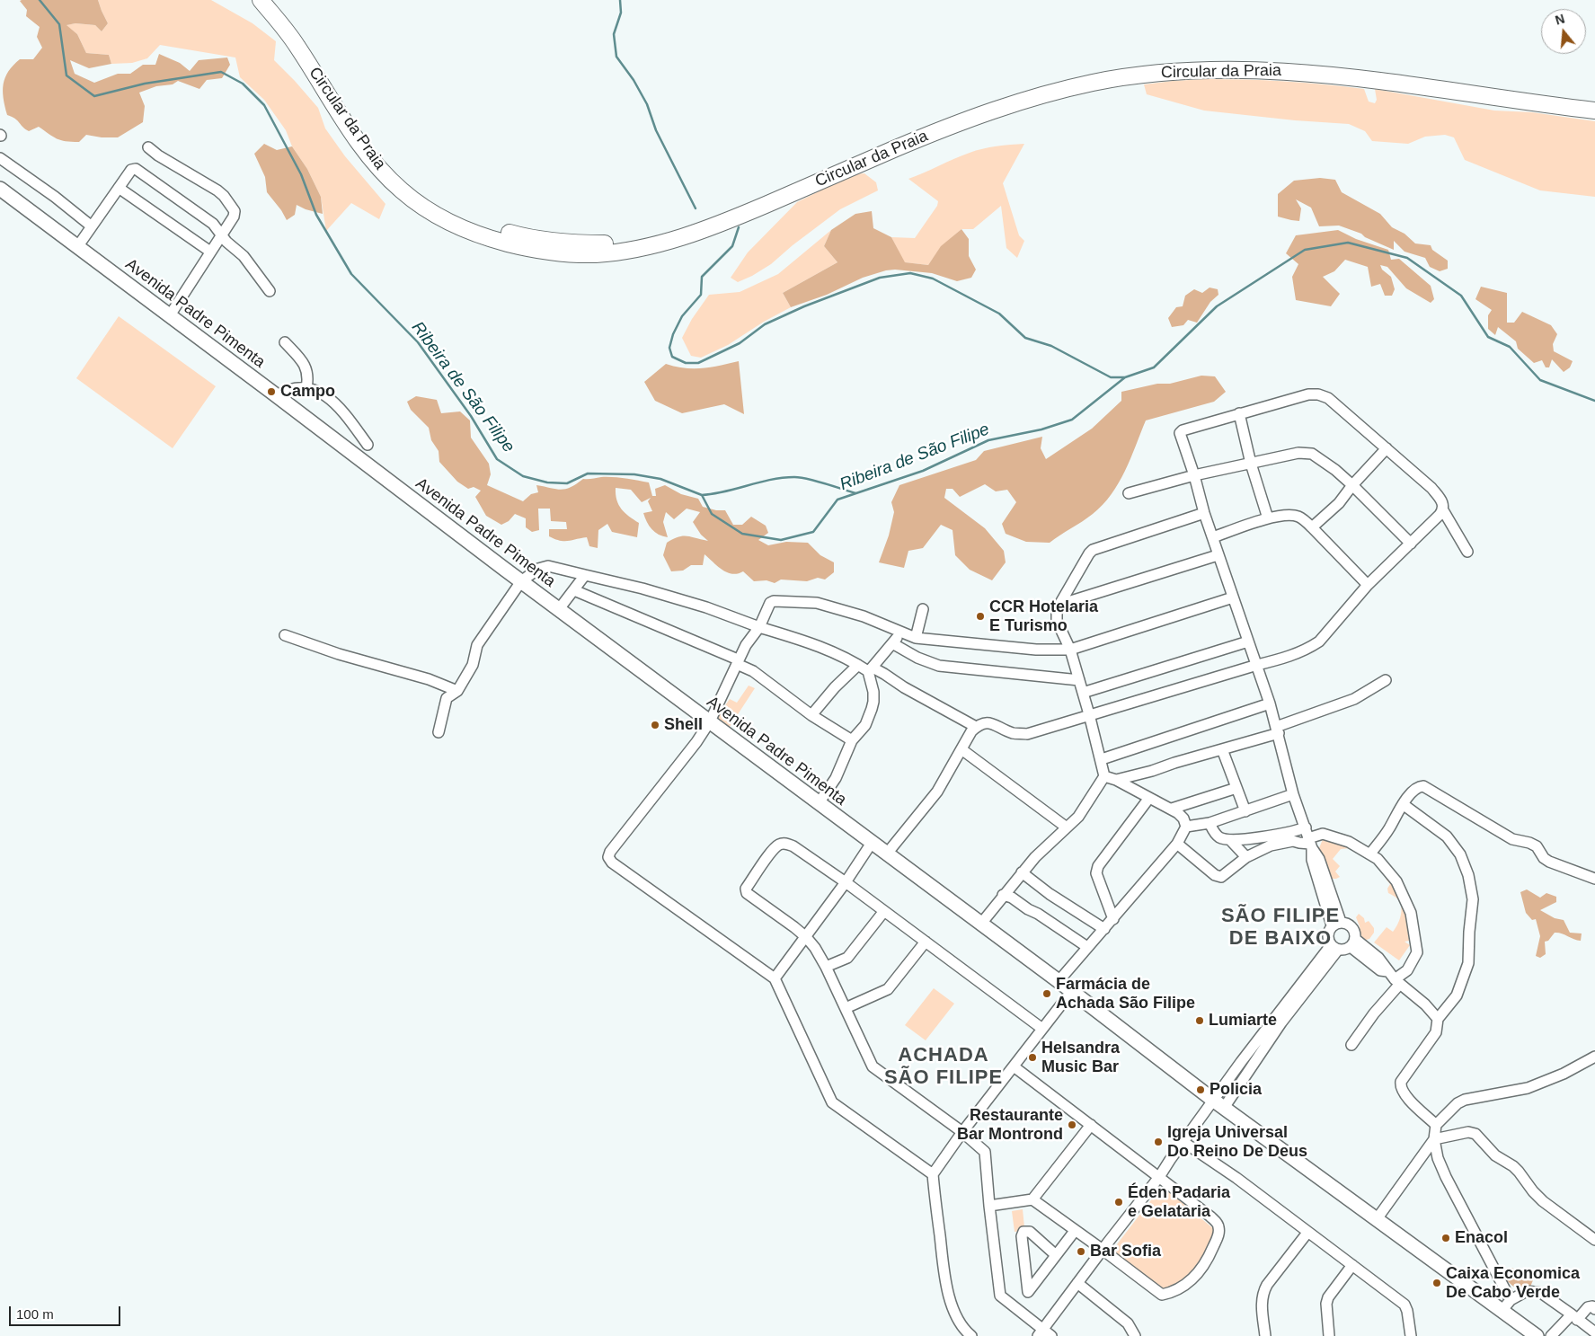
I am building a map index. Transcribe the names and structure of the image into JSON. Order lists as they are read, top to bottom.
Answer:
{
  "streets": {
    "highway": ["Circular da Praia"],
    "main road": ["Avenida Padre Pimenta"]
  },
  "districts": ["SÃO FILIPE DE BAIXO", "ACHADA SÃO FILIPE"],
  "water": ["Ribeira de São Filipe"],
  "places": [
    "Campo",
    "CCR Hotelaria E Turismo",
    "Shell",
    "Farmácia de Achada São Filipe",
    "Lumiarte",
    "Helsandra Music Bar",
    "Policia",
    "Restaurante Bar Montrond",
    "Igreja Universal Do Reino De Deus",
    "Éden Padaria e Gelataria",
    "Enacol",
    "Bar Sofia",
    "Caixa Economica De Cabo Verde"
  ],
  "scale_bar": "100 m",
  "north": "top"
}
